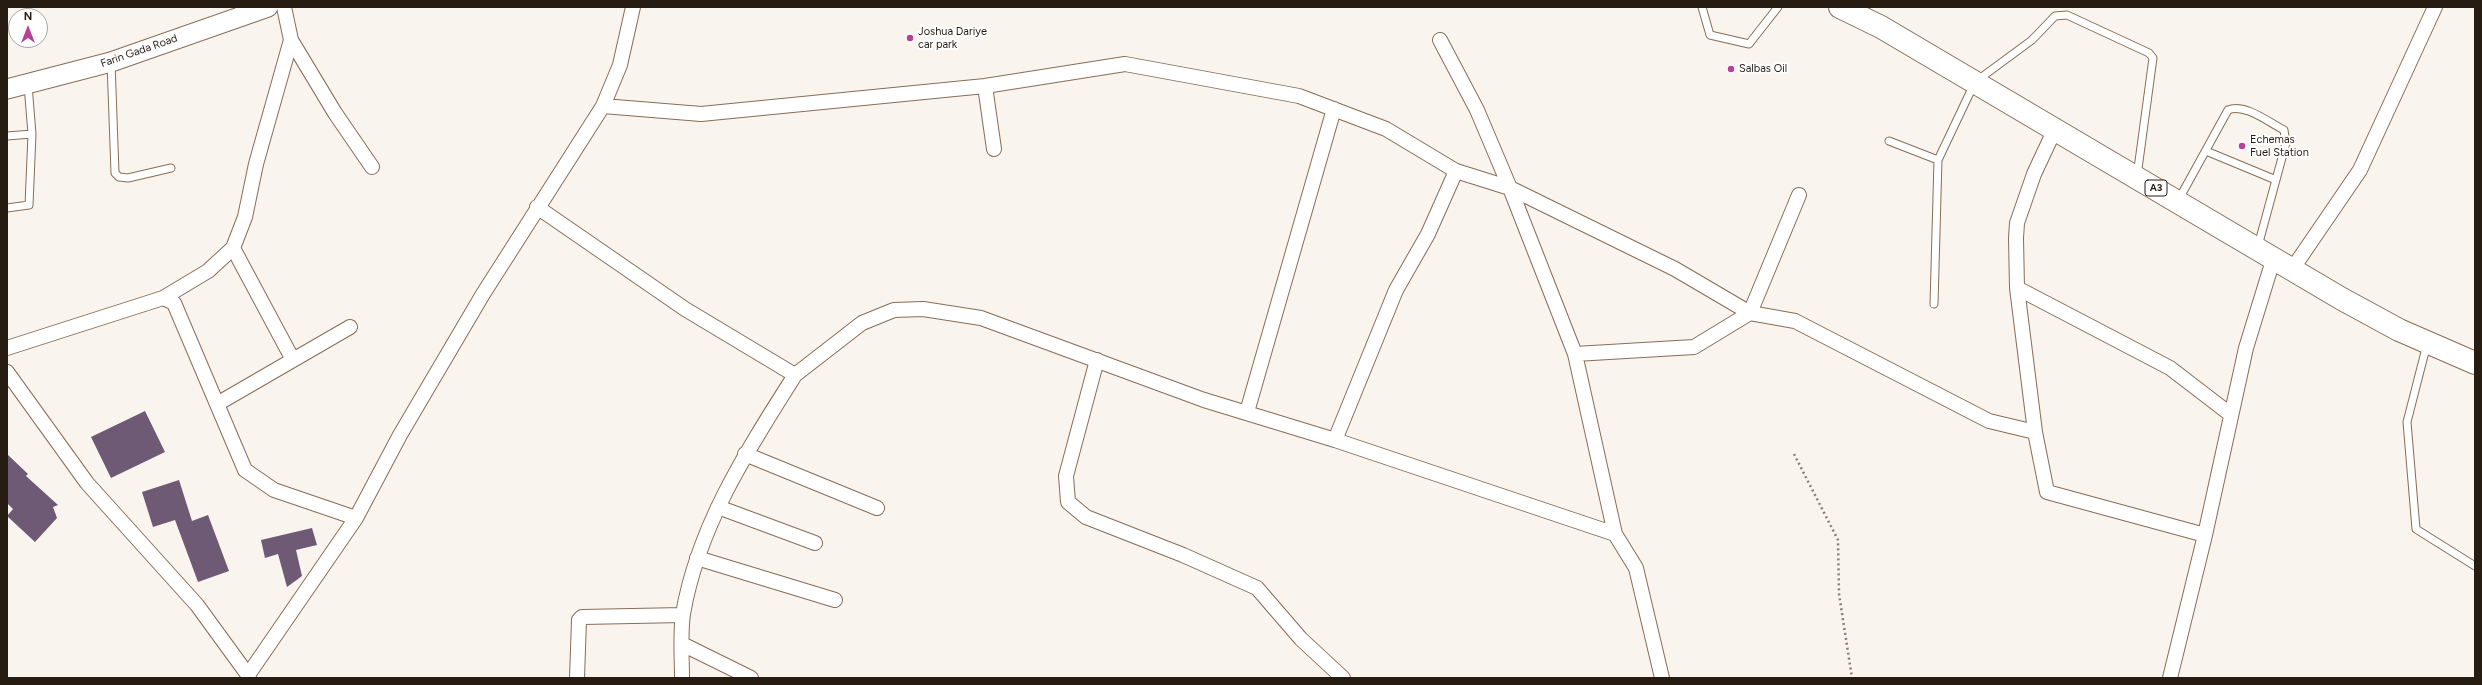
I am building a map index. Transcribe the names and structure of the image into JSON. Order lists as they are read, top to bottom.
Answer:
{
  "streets": {
    "highway": ["A3"],
    "main road": ["Farin Gada Road"]
  },
  "places": ["Joshua Dariye car park", "Salbas Oil", "Echemas Fuel Station"],
  "north": "top"
}
